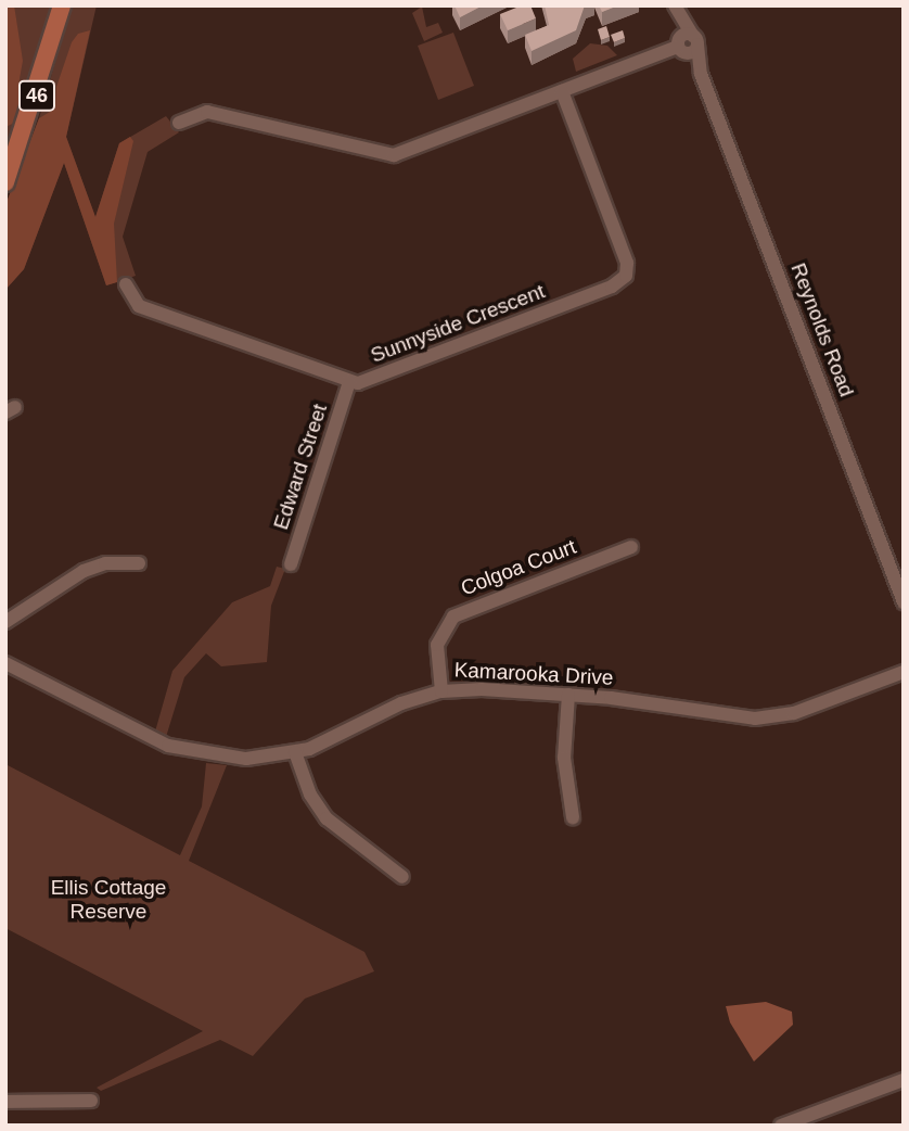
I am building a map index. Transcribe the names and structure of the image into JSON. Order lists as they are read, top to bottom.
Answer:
{
  "streets": {
    "main road": ["46"],
    "street": [
      "Sunnyside Crescent",
      "Reynolds Road",
      "Edward Street",
      "Colgoa Court",
      "Kamarooka Drive"
    ]
  },
  "crossings": [
    ["Sunnyside Crescent", "Edward Street"],
    ["Colgoa Court", "Kamarooka Drive"]
  ],
  "parks": ["Ellis Cottage Reserve"]
}
